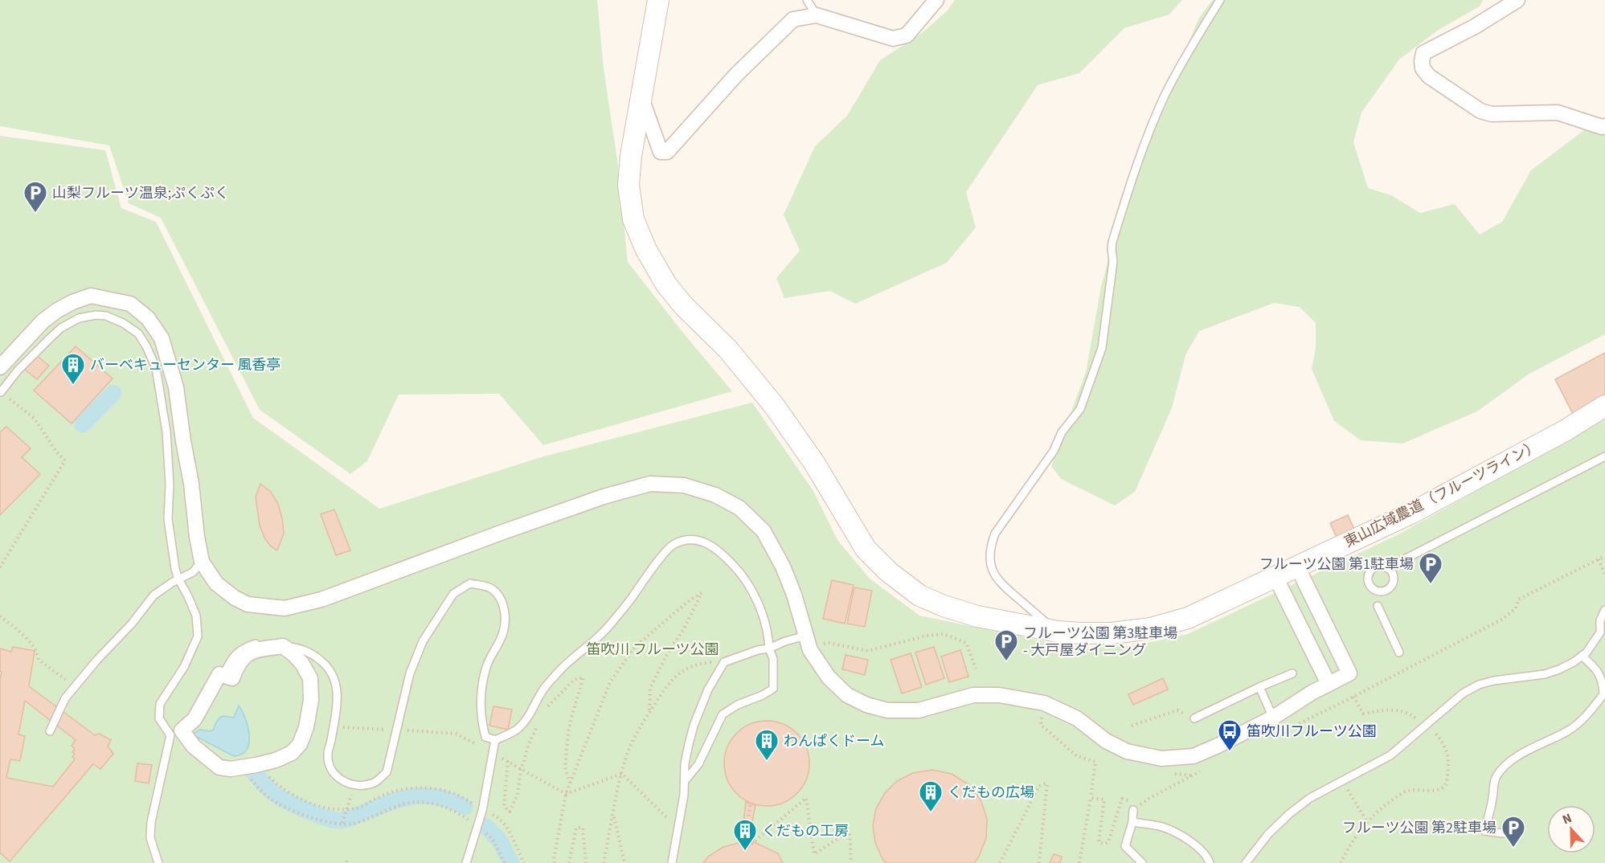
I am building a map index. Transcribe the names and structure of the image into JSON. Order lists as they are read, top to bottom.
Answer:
{
  "streets": {
    "street": ["東山広域農道（フルーツライン）"]
  },
  "parks": ["笛吹川 フルーツ公園"],
  "places": {
    "parking": [
      "山梨フルーツ温泉;ぷくぷく",
      "フルーツ公園 第1駐車場",
      "フルーツ公園 第3駐車場 - 大戸屋ダイニング",
      "フルーツ公園 第2駐車場"
    ],
    "building": [
      "バーベキューセンター 風香亭",
      "わんぱくドーム",
      "くだもの広場",
      "くだもの工房"
    ],
    "bus stop": ["笛吹川フルーツ公園"]
  },
  "north": "top"
}
